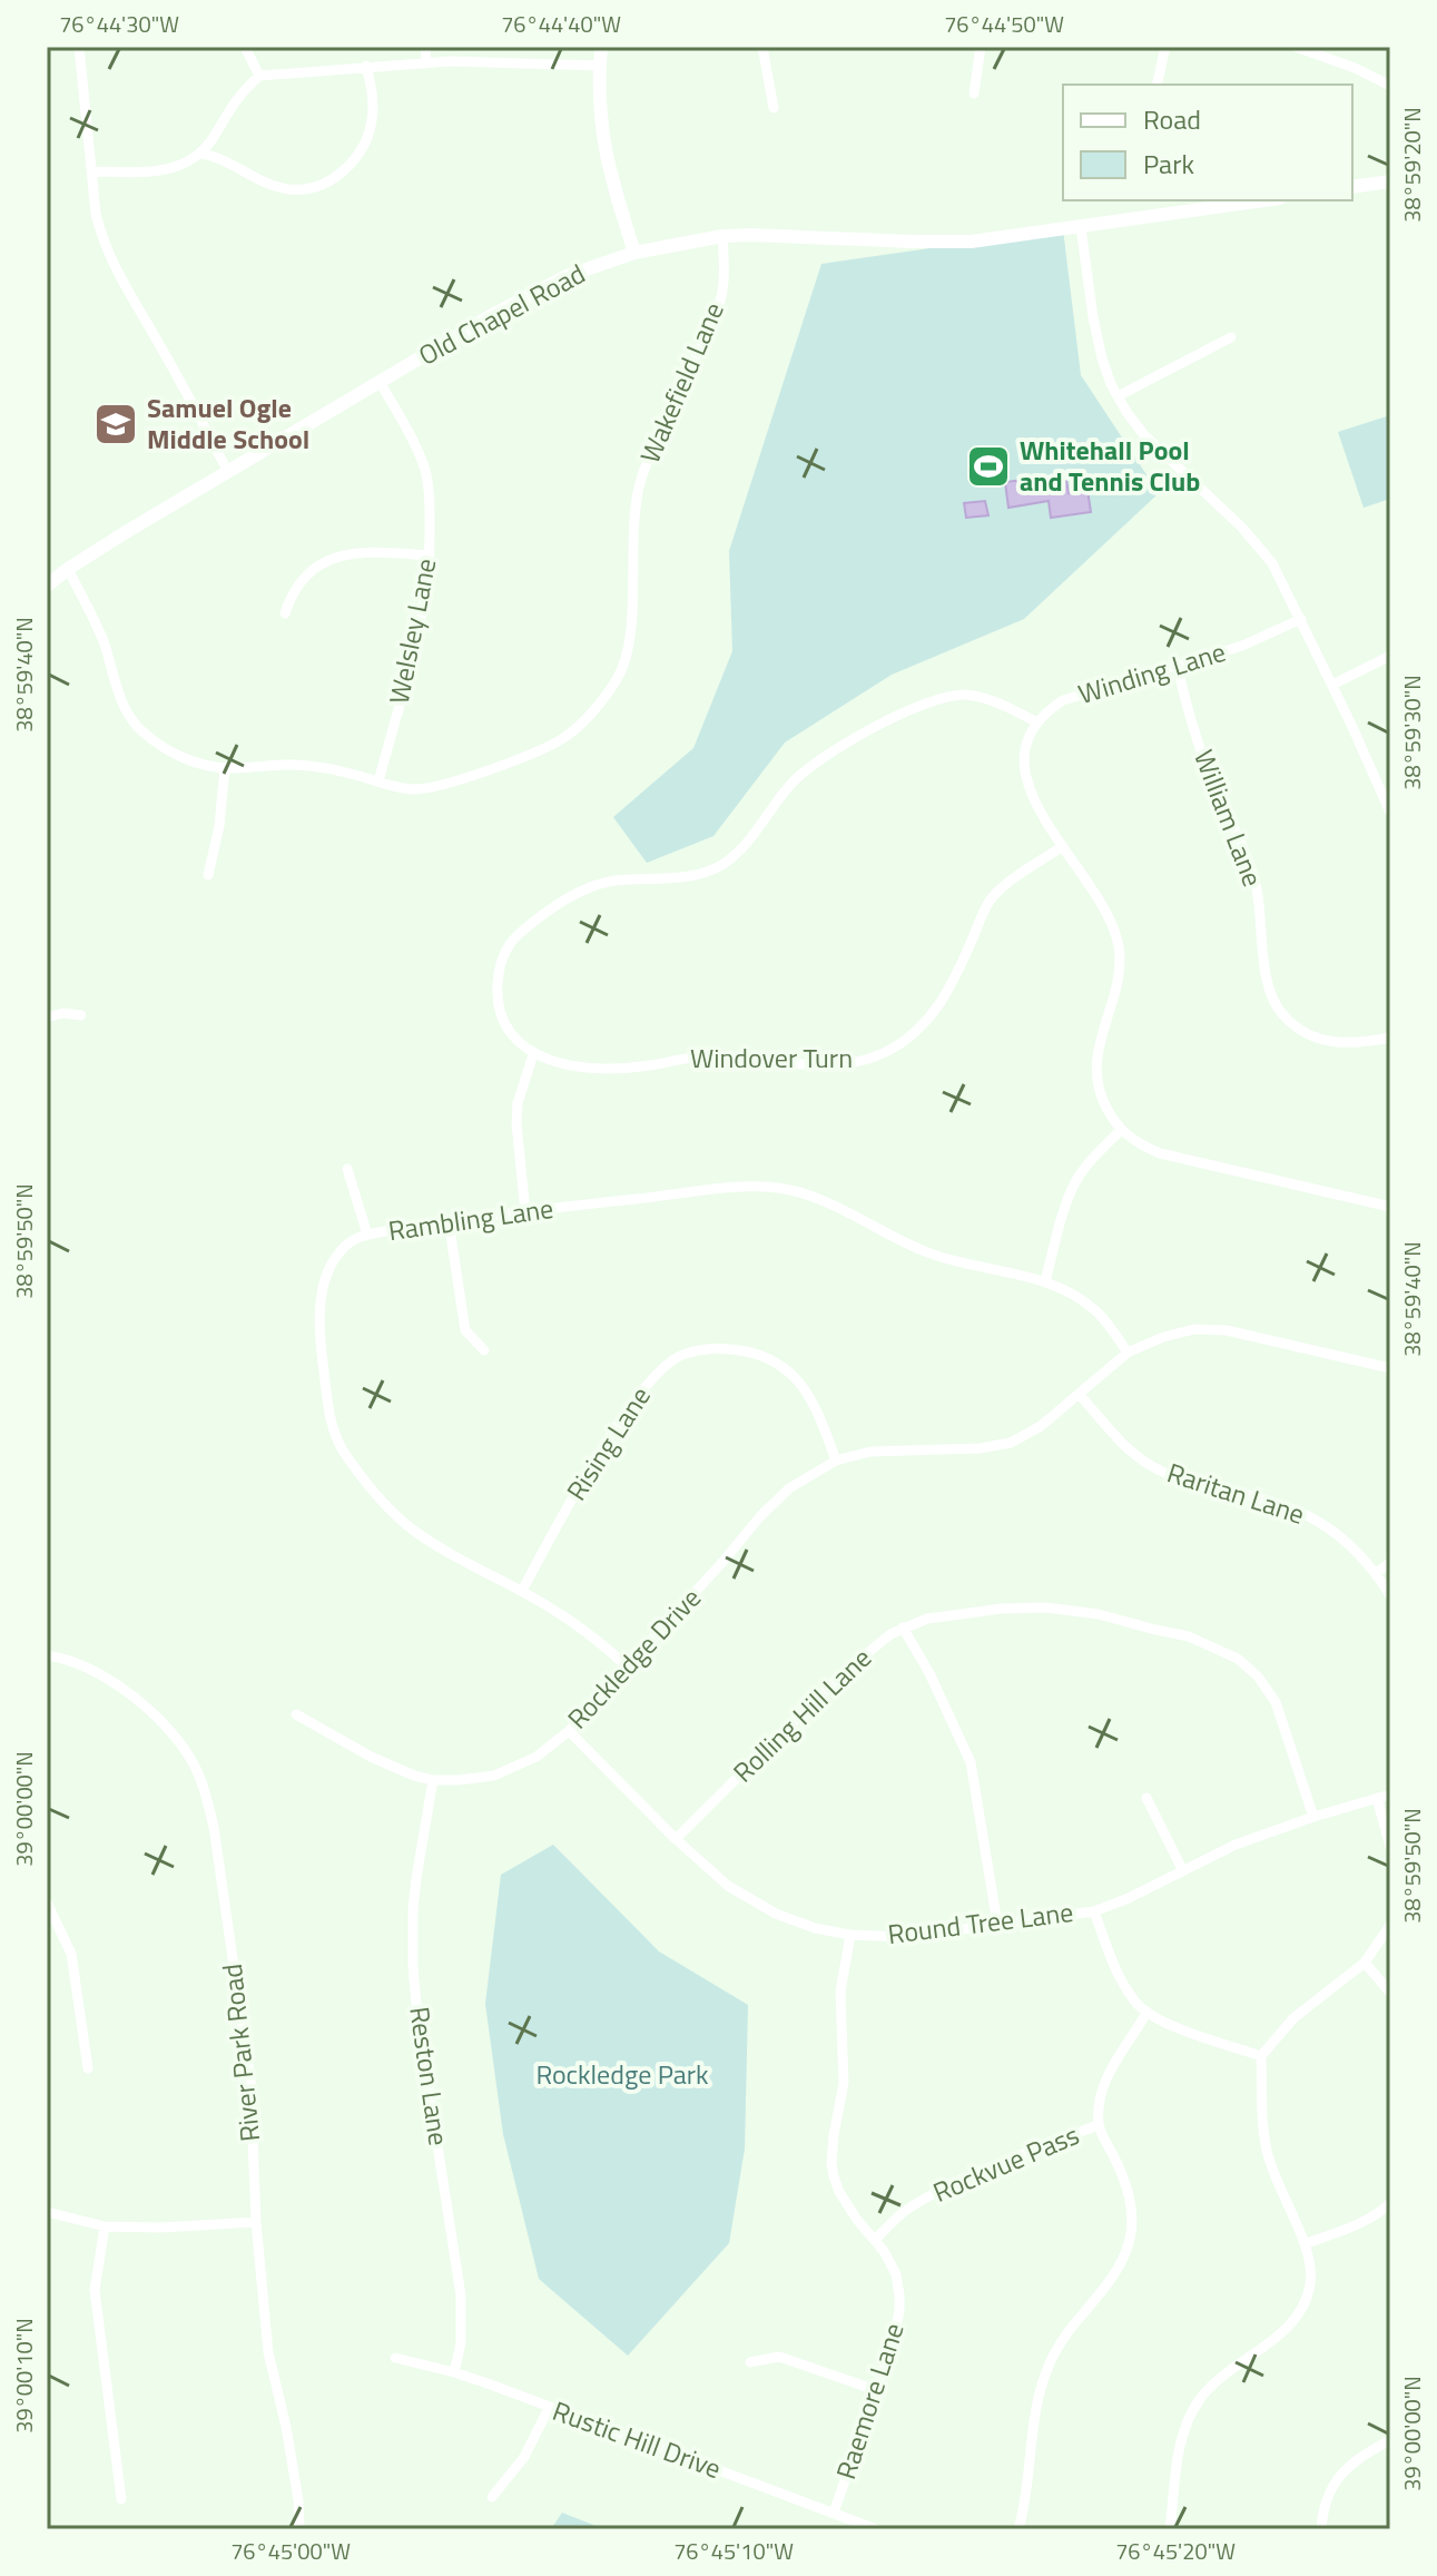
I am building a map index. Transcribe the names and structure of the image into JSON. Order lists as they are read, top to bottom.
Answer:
{
  "streets": {
    "street": [
      "Old Chapel Road",
      "Wakefield Lane",
      "Welsley Lane",
      "Winding Lane",
      "William Lane",
      "Windover Turn",
      "Rambling Lane",
      "Rising Lane",
      "Raritan Lane",
      "Rockledge Drive",
      "Rolling Hill Lane",
      "Round Tree Lane",
      "River Park Road",
      "Reston Lane",
      "Rockvue Pass",
      "Raemore Lane",
      "Rustic Hill Drive"
    ]
  },
  "crossings": [
    ["Old Chapel Road", "Wakefield Lane"],
    ["Old Chapel Road", "Welsley Lane"],
    ["Wakefield Lane", "Welsley Lane"],
    ["Winding Lane", "William Lane"],
    ["Rambling Lane", "Rising Lane"],
    ["Rambling Lane", "Rockledge Drive"],
    ["Rising Lane", "Rockledge Drive"],
    ["Raritan Lane", "Rockledge Drive"],
    ["Rockledge Drive", "Round Tree Lane"],
    ["Rockledge Drive", "Reston Lane"],
    ["Rolling Hill Lane", "Round Tree Lane"],
    ["Round Tree Lane", "Raemore Lane"],
    ["Reston Lane", "Rustic Hill Drive"],
    ["Rockvue Pass", "Raemore Lane"],
    ["Raemore Lane", "Rustic Hill Drive"]
  ],
  "parks": ["Rockledge Park"],
  "places": {
    "school or university": ["Samuel Ogle Middle School"],
    "sports": ["Whitehall Pool and Tennis Club"]
  },
  "legend": ["Road", "Park"],
  "coordinates": [
    "76°44'30\"W",
    "76°44'40\"W",
    "76°44'50\"W",
    "38°59'20\"N",
    "38°59'40\"N",
    "38°59'30\"N",
    "38°59'50\"N",
    "39°00'00\"N",
    "39°00'10\"N",
    "76°45'00\"W",
    "76°45'10\"W",
    "76°45'20\"W"
  ]
}
